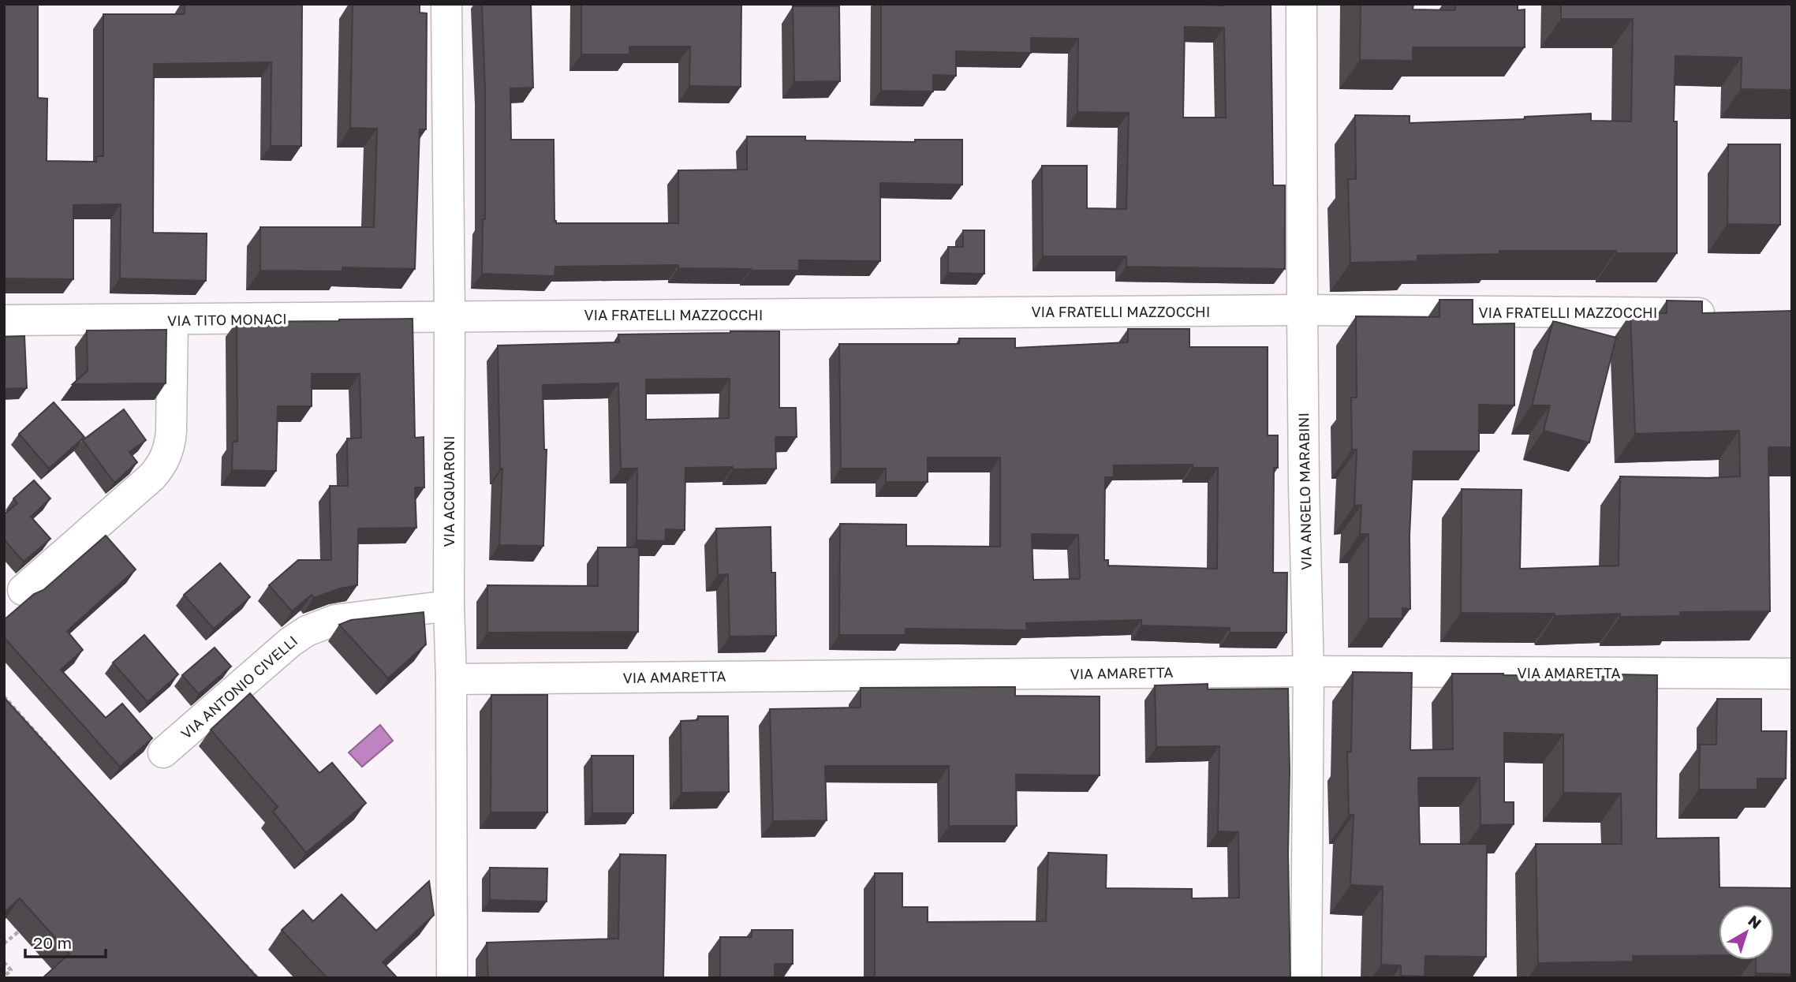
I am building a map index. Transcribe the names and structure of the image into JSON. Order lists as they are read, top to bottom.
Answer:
{
  "streets": {
    "street": [
      "VIA FRATELLI MAZZOCCHI",
      "VIA TITO MONACI",
      "VIA ACQUARONI",
      "VIA ANGELO MARABINI",
      "VIA AMARETTA",
      "VIA ANTONIO CIVELLI"
    ]
  },
  "crossings": [
    ["VIA FRATELLI MAZZOCCHI", "VIA TITO MONACI"],
    ["VIA FRATELLI MAZZOCCHI", "VIA ACQUARONI"],
    ["VIA FRATELLI MAZZOCCHI", "VIA ANGELO MARABINI"],
    ["VIA TITO MONACI", "VIA ACQUARONI"],
    ["VIA ACQUARONI", "VIA AMARETTA"],
    ["VIA ACQUARONI", "VIA ANTONIO CIVELLI"],
    ["VIA ANGELO MARABINI", "VIA AMARETTA"]
  ],
  "scale_bar": "20 m",
  "north": "top right"
}
